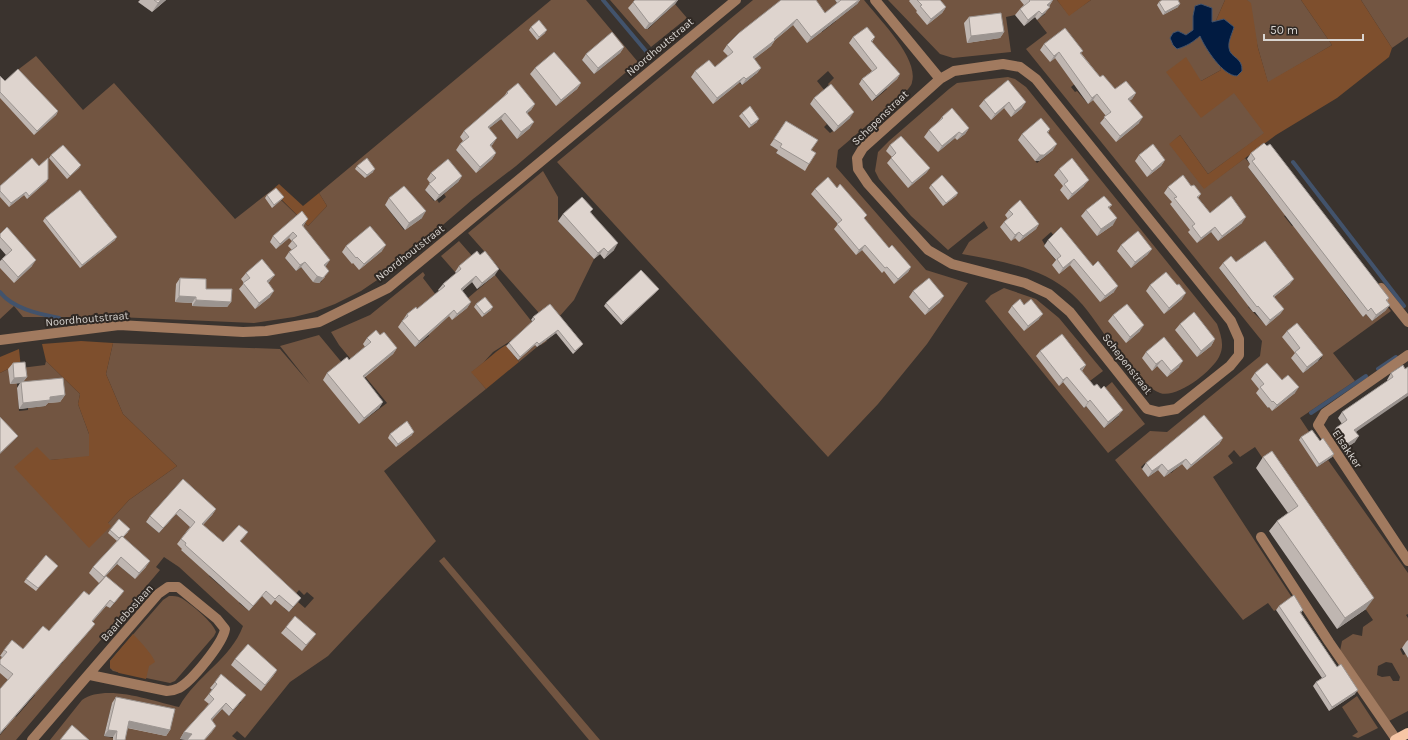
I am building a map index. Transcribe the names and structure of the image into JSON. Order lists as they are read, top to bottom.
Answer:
{
  "streets": {
    "street": [
      "Noordhoutstraat",
      "Schepenstraat",
      "Elsakker",
      "Baarleboslaan"
    ]
  },
  "scale_bar": "50 m"
}
